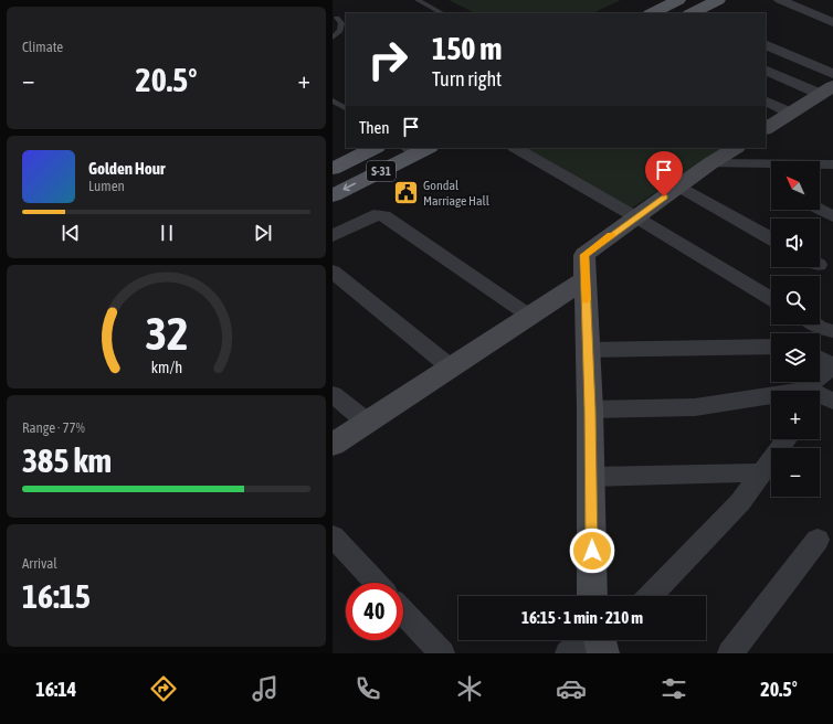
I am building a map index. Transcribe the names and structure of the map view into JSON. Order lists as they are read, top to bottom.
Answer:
{
  "streets": {
    "main road": ["S-31"]
  },
  "places": {
    "public building": ["Gondal Marriage Hall"]
  },
  "north": "top left",
  "page": {
    "tile": [
      "Climate",
      ["Range · 77%", "385 km"],
      ["Arrival", "16:15"]
    ],
    "turn": ["150 m", "Turn right"],
    "heat": ["−", "20.5°", "+"],
    "then": "Then",
    "song": ["Golden Hour", "Lumen"],
    "map_buttons": ["+", "−"],
    "limit": "40",
    "trip": "16:15 · 1 min · 210 m",
    "tabs": ["16:14", "20.5°"],
    "gauge": ["32", "km/h"]
  }
}
